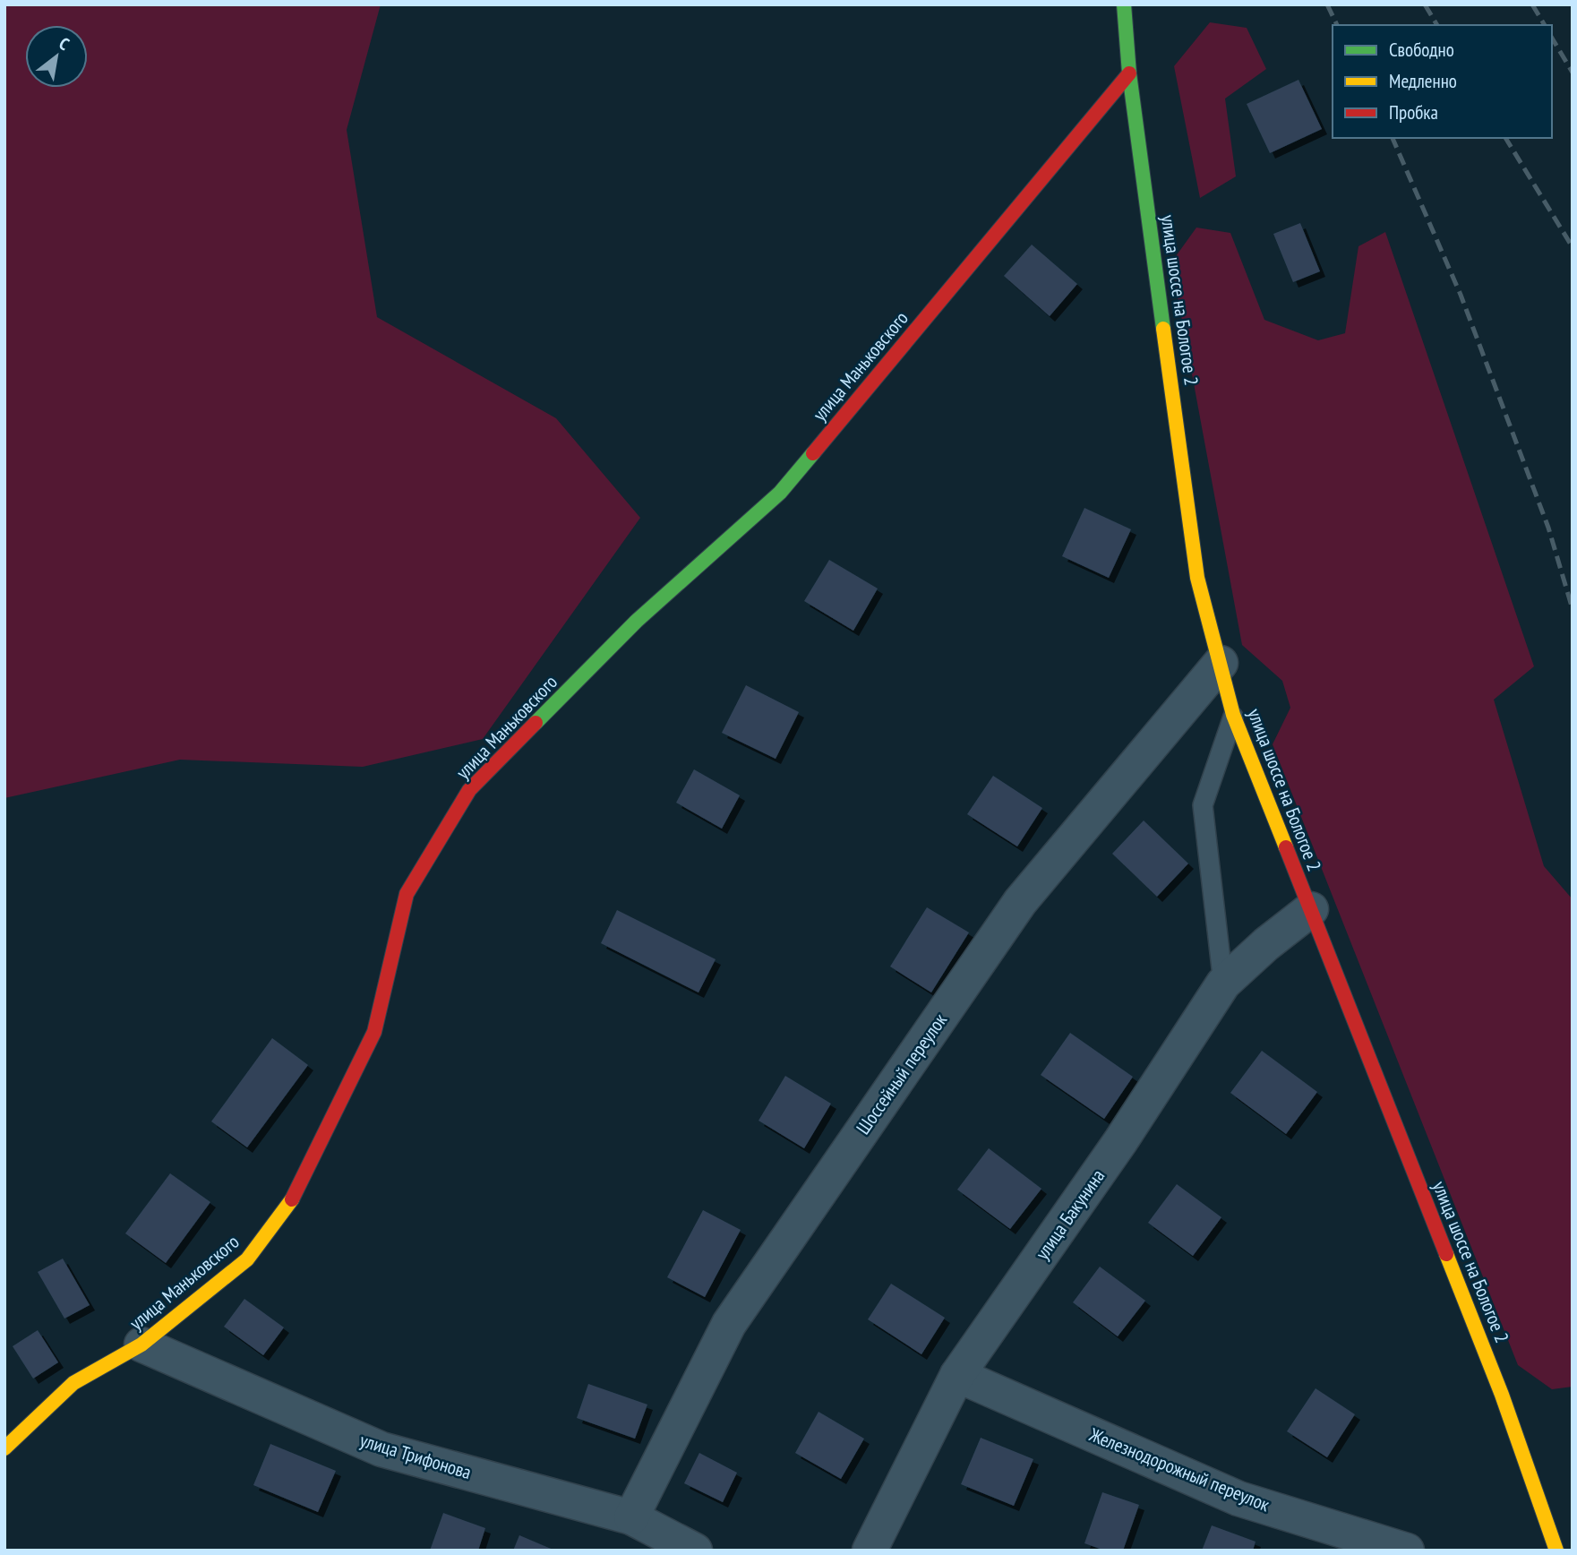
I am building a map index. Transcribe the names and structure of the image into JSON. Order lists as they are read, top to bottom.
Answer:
{
  "streets": {
    "street": [
      "улица шоссе на Бологое 2",
      "улица Маньковского",
      "Шоссейный переулок",
      "улица Бакунина",
      "улица Трифонова",
      "Железнодорожный переулок"
    ]
  },
  "crossings": [
    ["улица шоссе на Бологое 2", "улица Маньковского"],
    ["улица шоссе на Бологое 2", "Шоссейный переулок"],
    ["улица шоссе на Бологое 2", "улица Бакунина"],
    ["улица Маньковского", "улица Трифонова"],
    ["Шоссейный переулок", "улица Трифонова"],
    ["улица Бакунина", "Железнодорожный переулок"]
  ],
  "legend": ["Свободно", "Медленно", "Пробка"],
  "north": "top right"
}
